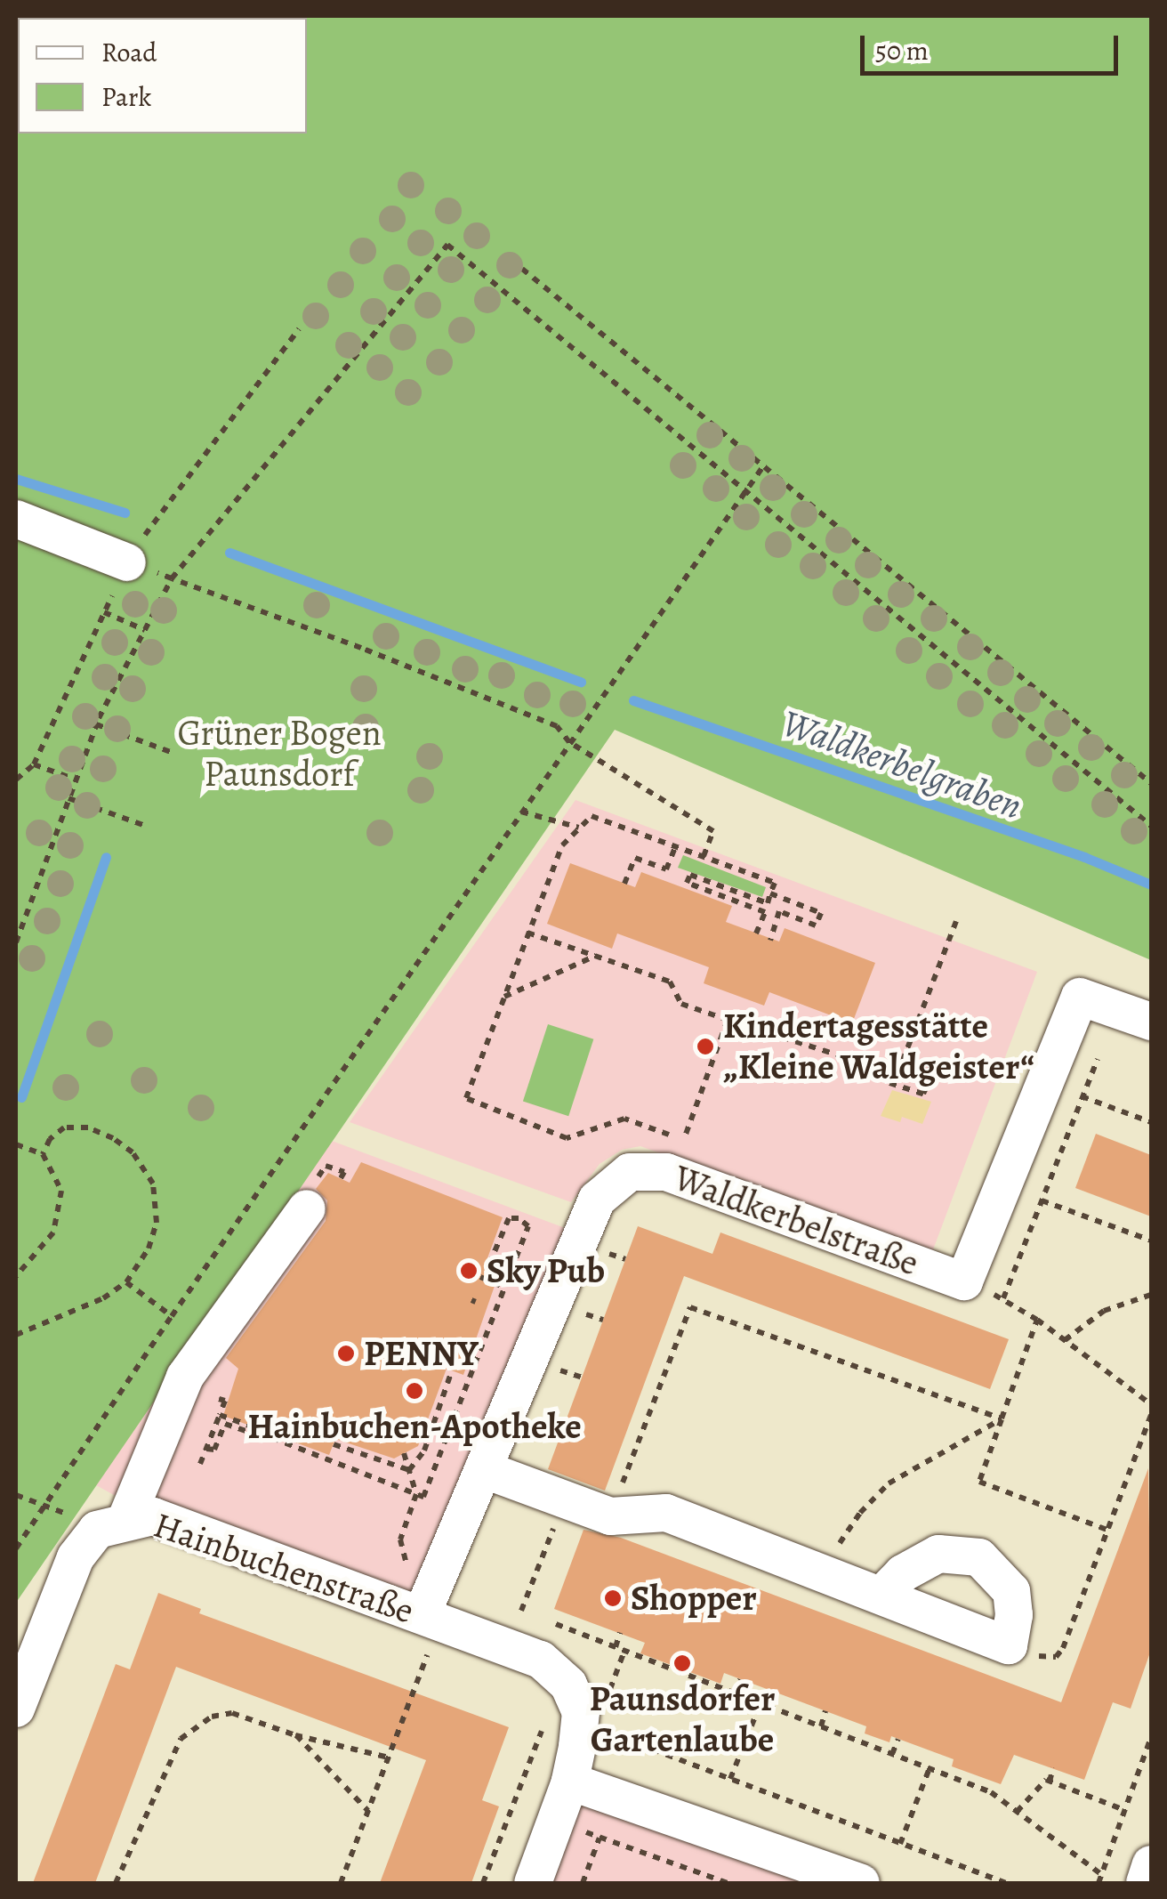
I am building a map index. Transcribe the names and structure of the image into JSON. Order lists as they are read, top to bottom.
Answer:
{
  "streets": {
    "street": ["Waldkerbelstraße", "Hainbuchenstraße"]
  },
  "crossings": [
    ["Waldkerbelstraße", "Hainbuchenstraße"]
  ],
  "water": ["Waldkerbelgraben"],
  "parks": ["Grüner Bogen Paunsdorf"],
  "places": [
    "Kindertagesstätte „Kleine Waldgeister“",
    "Sky Pub",
    "PENNY",
    "Hainbuchen-Apotheke",
    "Shopper",
    "Paunsdorfer Gartenlaube"
  ],
  "legend": ["Road", "Park"],
  "scale_bar": "50 m"
}
